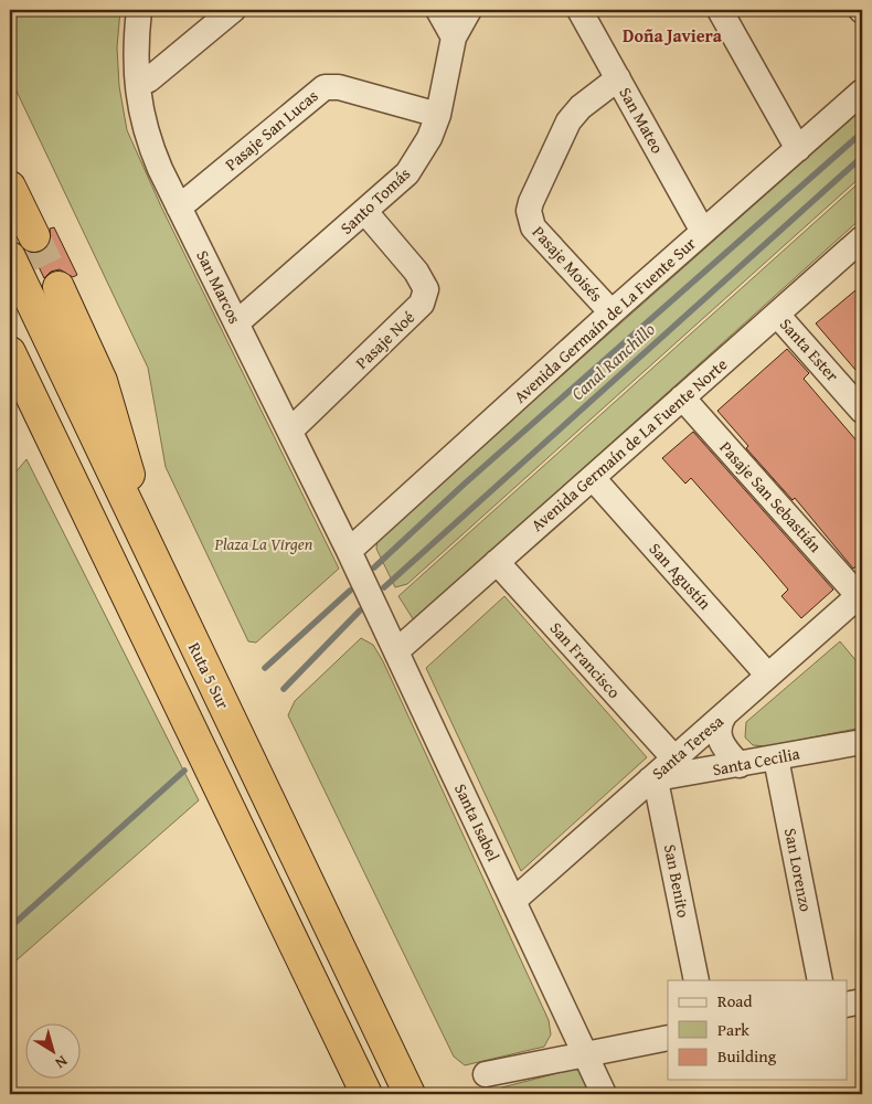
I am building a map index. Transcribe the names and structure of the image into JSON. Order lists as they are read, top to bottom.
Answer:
{
  "streets": {
    "highway": ["Ruta 5 Sur"],
    "street": [
      "San Mateo",
      "Pasaje San Lucas",
      "Santo Tomás",
      "Pasaje Moisés",
      "San Marcos",
      "Avenida Germaín de La Fuente Sur",
      "Pasaje Noé",
      "Santa Ester",
      "Avenida Germaín de La Fuente Norte",
      "Pasaje San Sebastián",
      "San Agustín",
      "San Francisco",
      "Santa Teresa",
      "Santa Cecilia",
      "Santa Isabel",
      "San Lorenzo",
      "San Benito"
    ]
  },
  "crossings": [
    ["San Mateo", "Pasaje Moisés"],
    ["San Mateo", "Avenida Germaín de La Fuente Sur"],
    ["Pasaje San Lucas", "Santo Tomás"],
    ["Pasaje San Lucas", "San Marcos"],
    ["Santo Tomás", "San Marcos"],
    ["Santo Tomás", "Pasaje Noé"],
    ["Pasaje Moisés", "Avenida Germaín de La Fuente Sur"],
    ["San Marcos", "Avenida Germaín de La Fuente Sur"],
    ["San Marcos", "Pasaje Noé"],
    ["San Marcos", "Santa Isabel"],
    ["Avenida Germaín de La Fuente Sur", "Santa Isabel"],
    ["Santa Ester", "Avenida Germaín de La Fuente Norte"],
    ["Avenida Germaín de La Fuente Norte", "Pasaje San Sebastián"],
    ["Avenida Germaín de La Fuente Norte", "San Agustín"],
    ["Avenida Germaín de La Fuente Norte", "San Francisco"],
    ["Avenida Germaín de La Fuente Norte", "Santa Isabel"],
    ["Pasaje San Sebastián", "Santa Teresa"],
    ["San Agustín", "Santa Teresa"],
    ["San Francisco", "Santa Teresa"],
    ["Santa Teresa", "Santa Cecilia"],
    ["Santa Teresa", "Santa Isabel"],
    ["Santa Teresa", "San Benito"],
    ["Santa Cecilia", "San Lorenzo"],
    ["Santa Cecilia", "San Benito"]
  ],
  "districts": ["Doña Javiera"],
  "water": ["Canal Ranchillo"],
  "parks": ["Plaza La Virgen"],
  "legend": ["Road", "Park", "Building"],
  "north": "bottom right"
}
